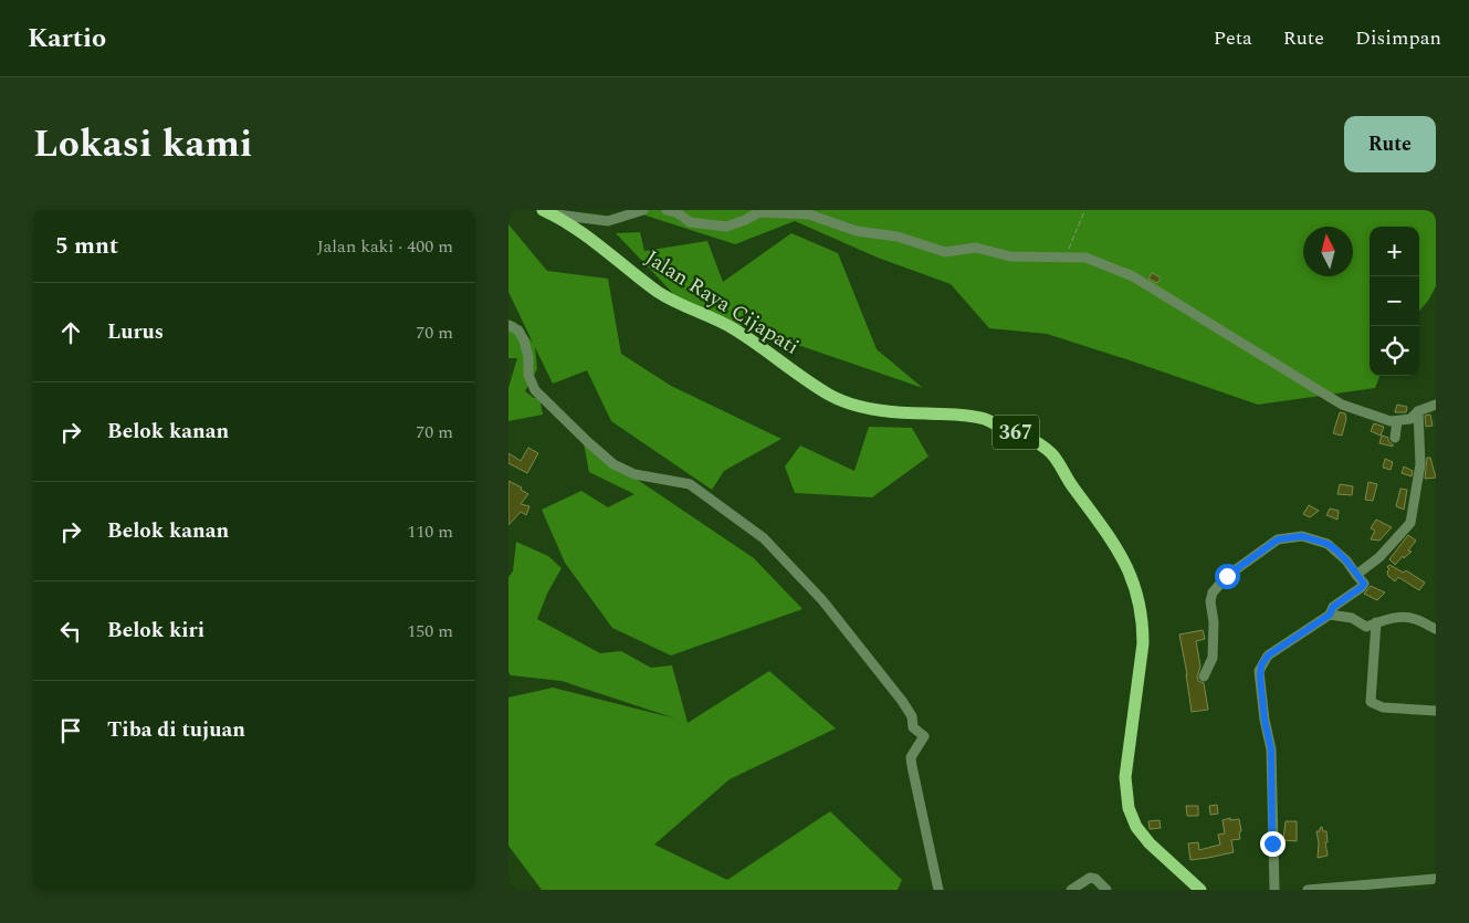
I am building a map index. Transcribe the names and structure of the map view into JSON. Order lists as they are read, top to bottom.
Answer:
{
  "streets": {
    "main road": ["Jalan Raya Cijapati", "367"]
  },
  "north": "top",
  "page": {
    "header": "Kartio",
    "nav": ["Peta", "Rute", "Disimpan"],
    "title": "Lokasi kami",
    "buttons": "Rute",
    "heading": ["5 mnt", "Jalan kaki · 400 m"],
    "map_buttons": ["+", "−"],
    "list": [
      ["Lurus", "70 m"],
      ["Belok kanan", "70 m"],
      ["Belok kanan", "110 m"],
      ["Belok kiri", "150 m"],
      "Tiba di tujuan"
    ]
  }
}
